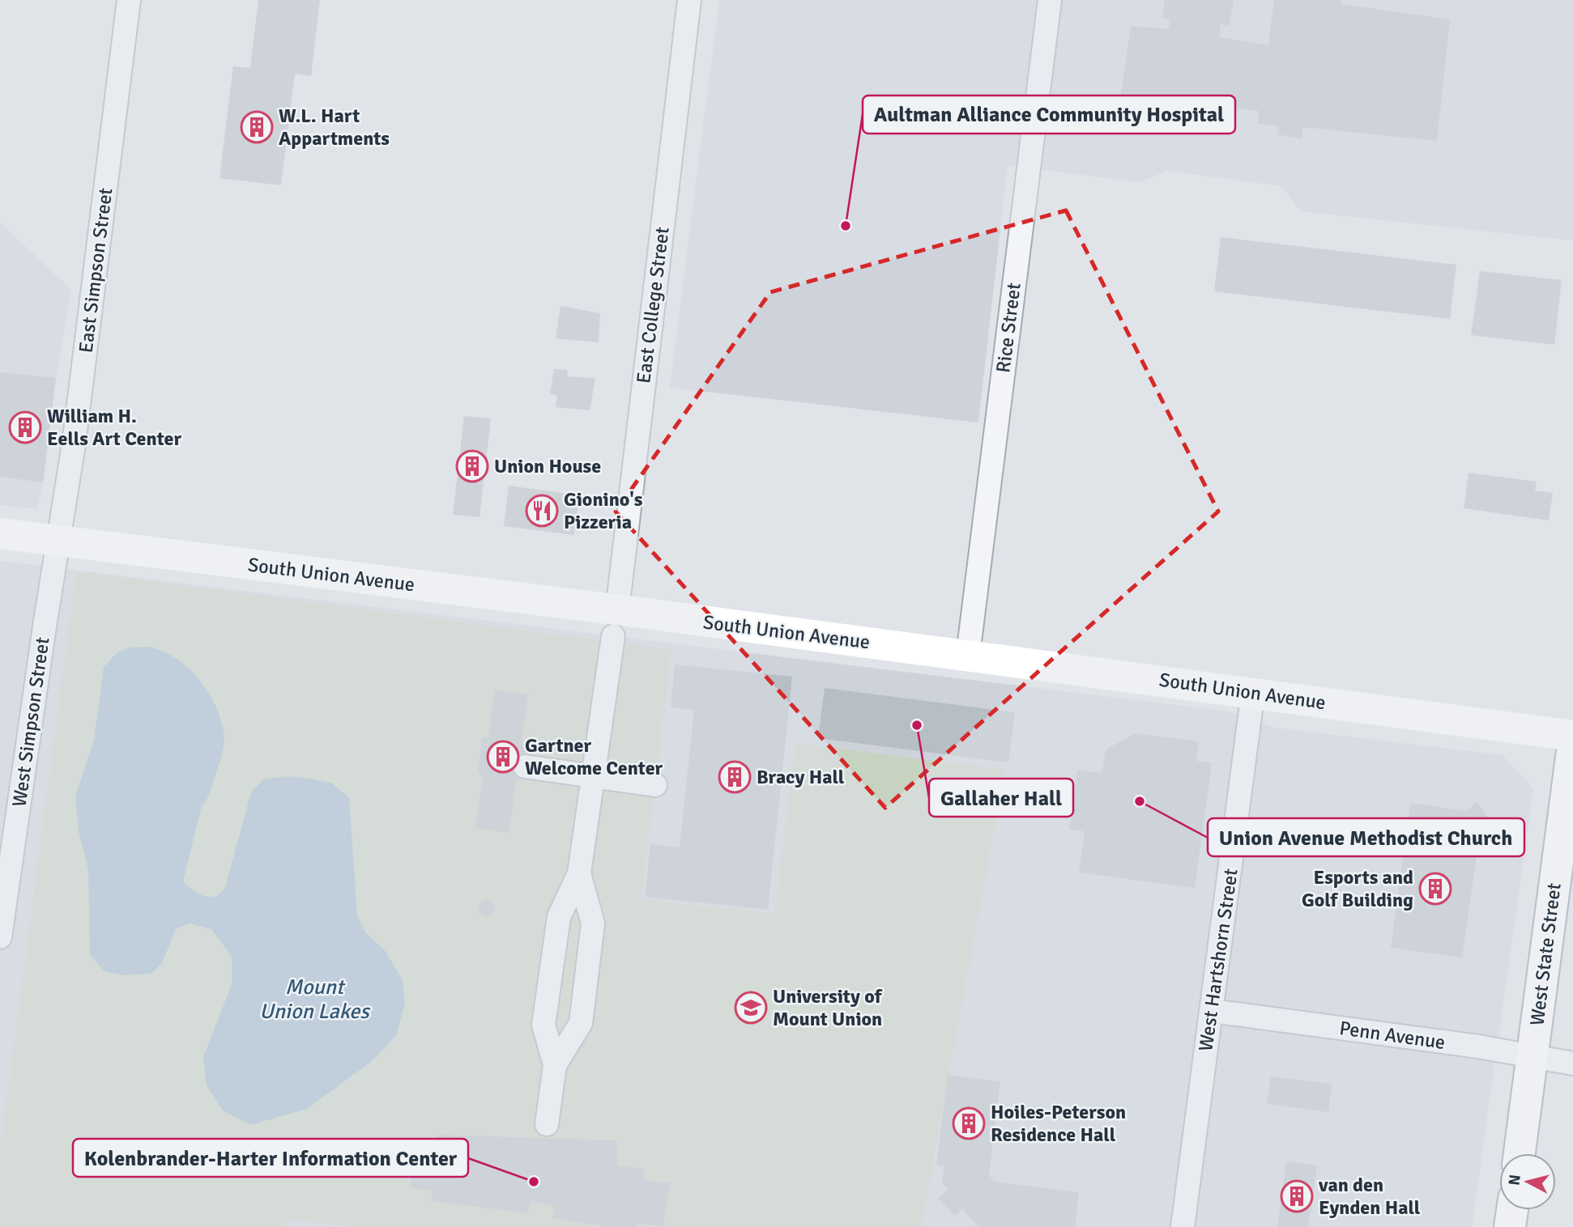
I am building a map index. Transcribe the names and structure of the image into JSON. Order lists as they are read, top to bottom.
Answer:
{
  "streets": {
    "main road": ["South Union Avenue", "West State Street"],
    "street": [
      "East Simpson Street",
      "East College Street",
      "Rice Street",
      "West Simpson Street",
      "West Hartshorn Street",
      "Penn Avenue"
    ]
  },
  "crossings": [
    ["East Simpson Street", "South Union Avenue"],
    ["East Simpson Street", "West Simpson Street"],
    ["East College Street", "South Union Avenue"],
    ["Rice Street", "South Union Avenue"],
    ["South Union Avenue", "West Simpson Street"],
    ["South Union Avenue", "West Hartshorn Street"],
    ["West State Street", "Penn Avenue"],
    ["West Hartshorn Street", "Penn Avenue"]
  ],
  "water": ["Mount Union Lakes"],
  "places": {
    "building": [
      "W.L. Hart Appartments",
      "William H. Eells Art Center",
      "Union House",
      "Gartner Welcome Center",
      "Bracy Hall",
      "Esports and Golf Building",
      "Hoiles-Peterson Residence Hall",
      "van den Eynden Hall"
    ],
    "other": [
      "Aultman Alliance Community Hospital",
      "Gallaher Hall",
      "Union Avenue Methodist Church",
      "Kolenbrander-Harter Information Center"
    ],
    "restaurant": ["Gionino's Pizzeria"],
    "school or university": ["University of Mount Union"]
  },
  "north": "left"
}
